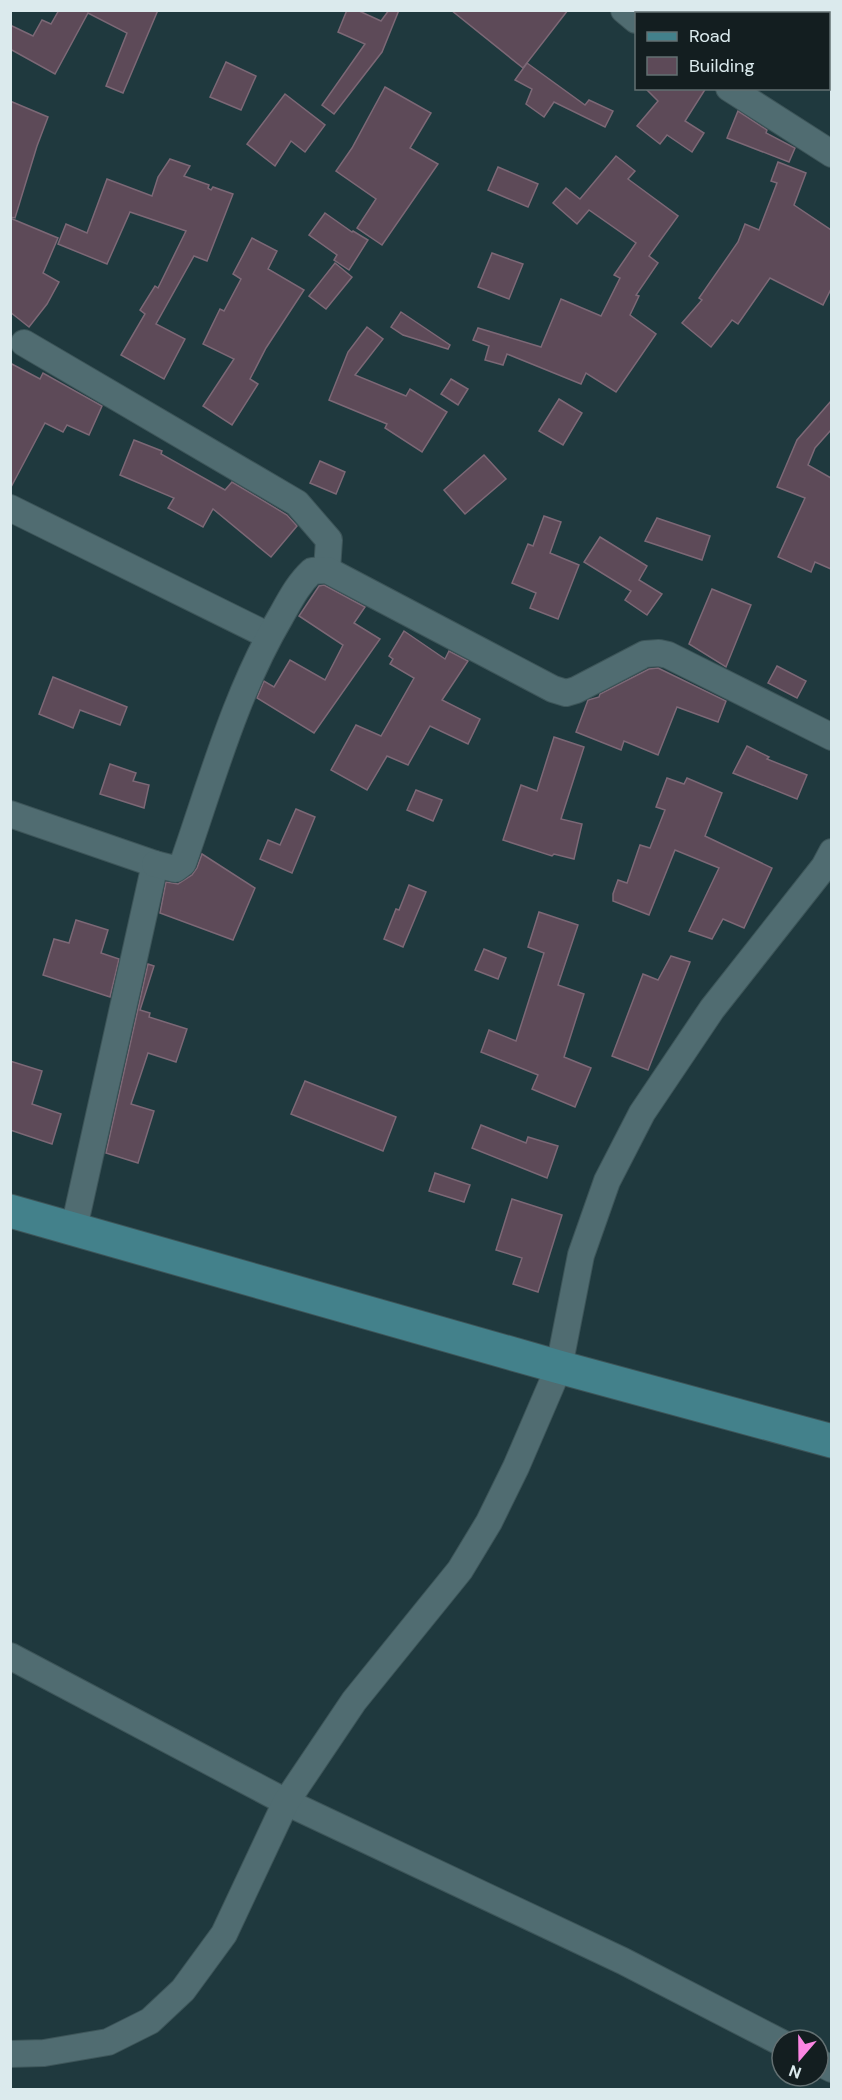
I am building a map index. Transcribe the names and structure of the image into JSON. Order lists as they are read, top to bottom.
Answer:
{
  "legend": ["Road", "Building"],
  "north": "bottom"
}
